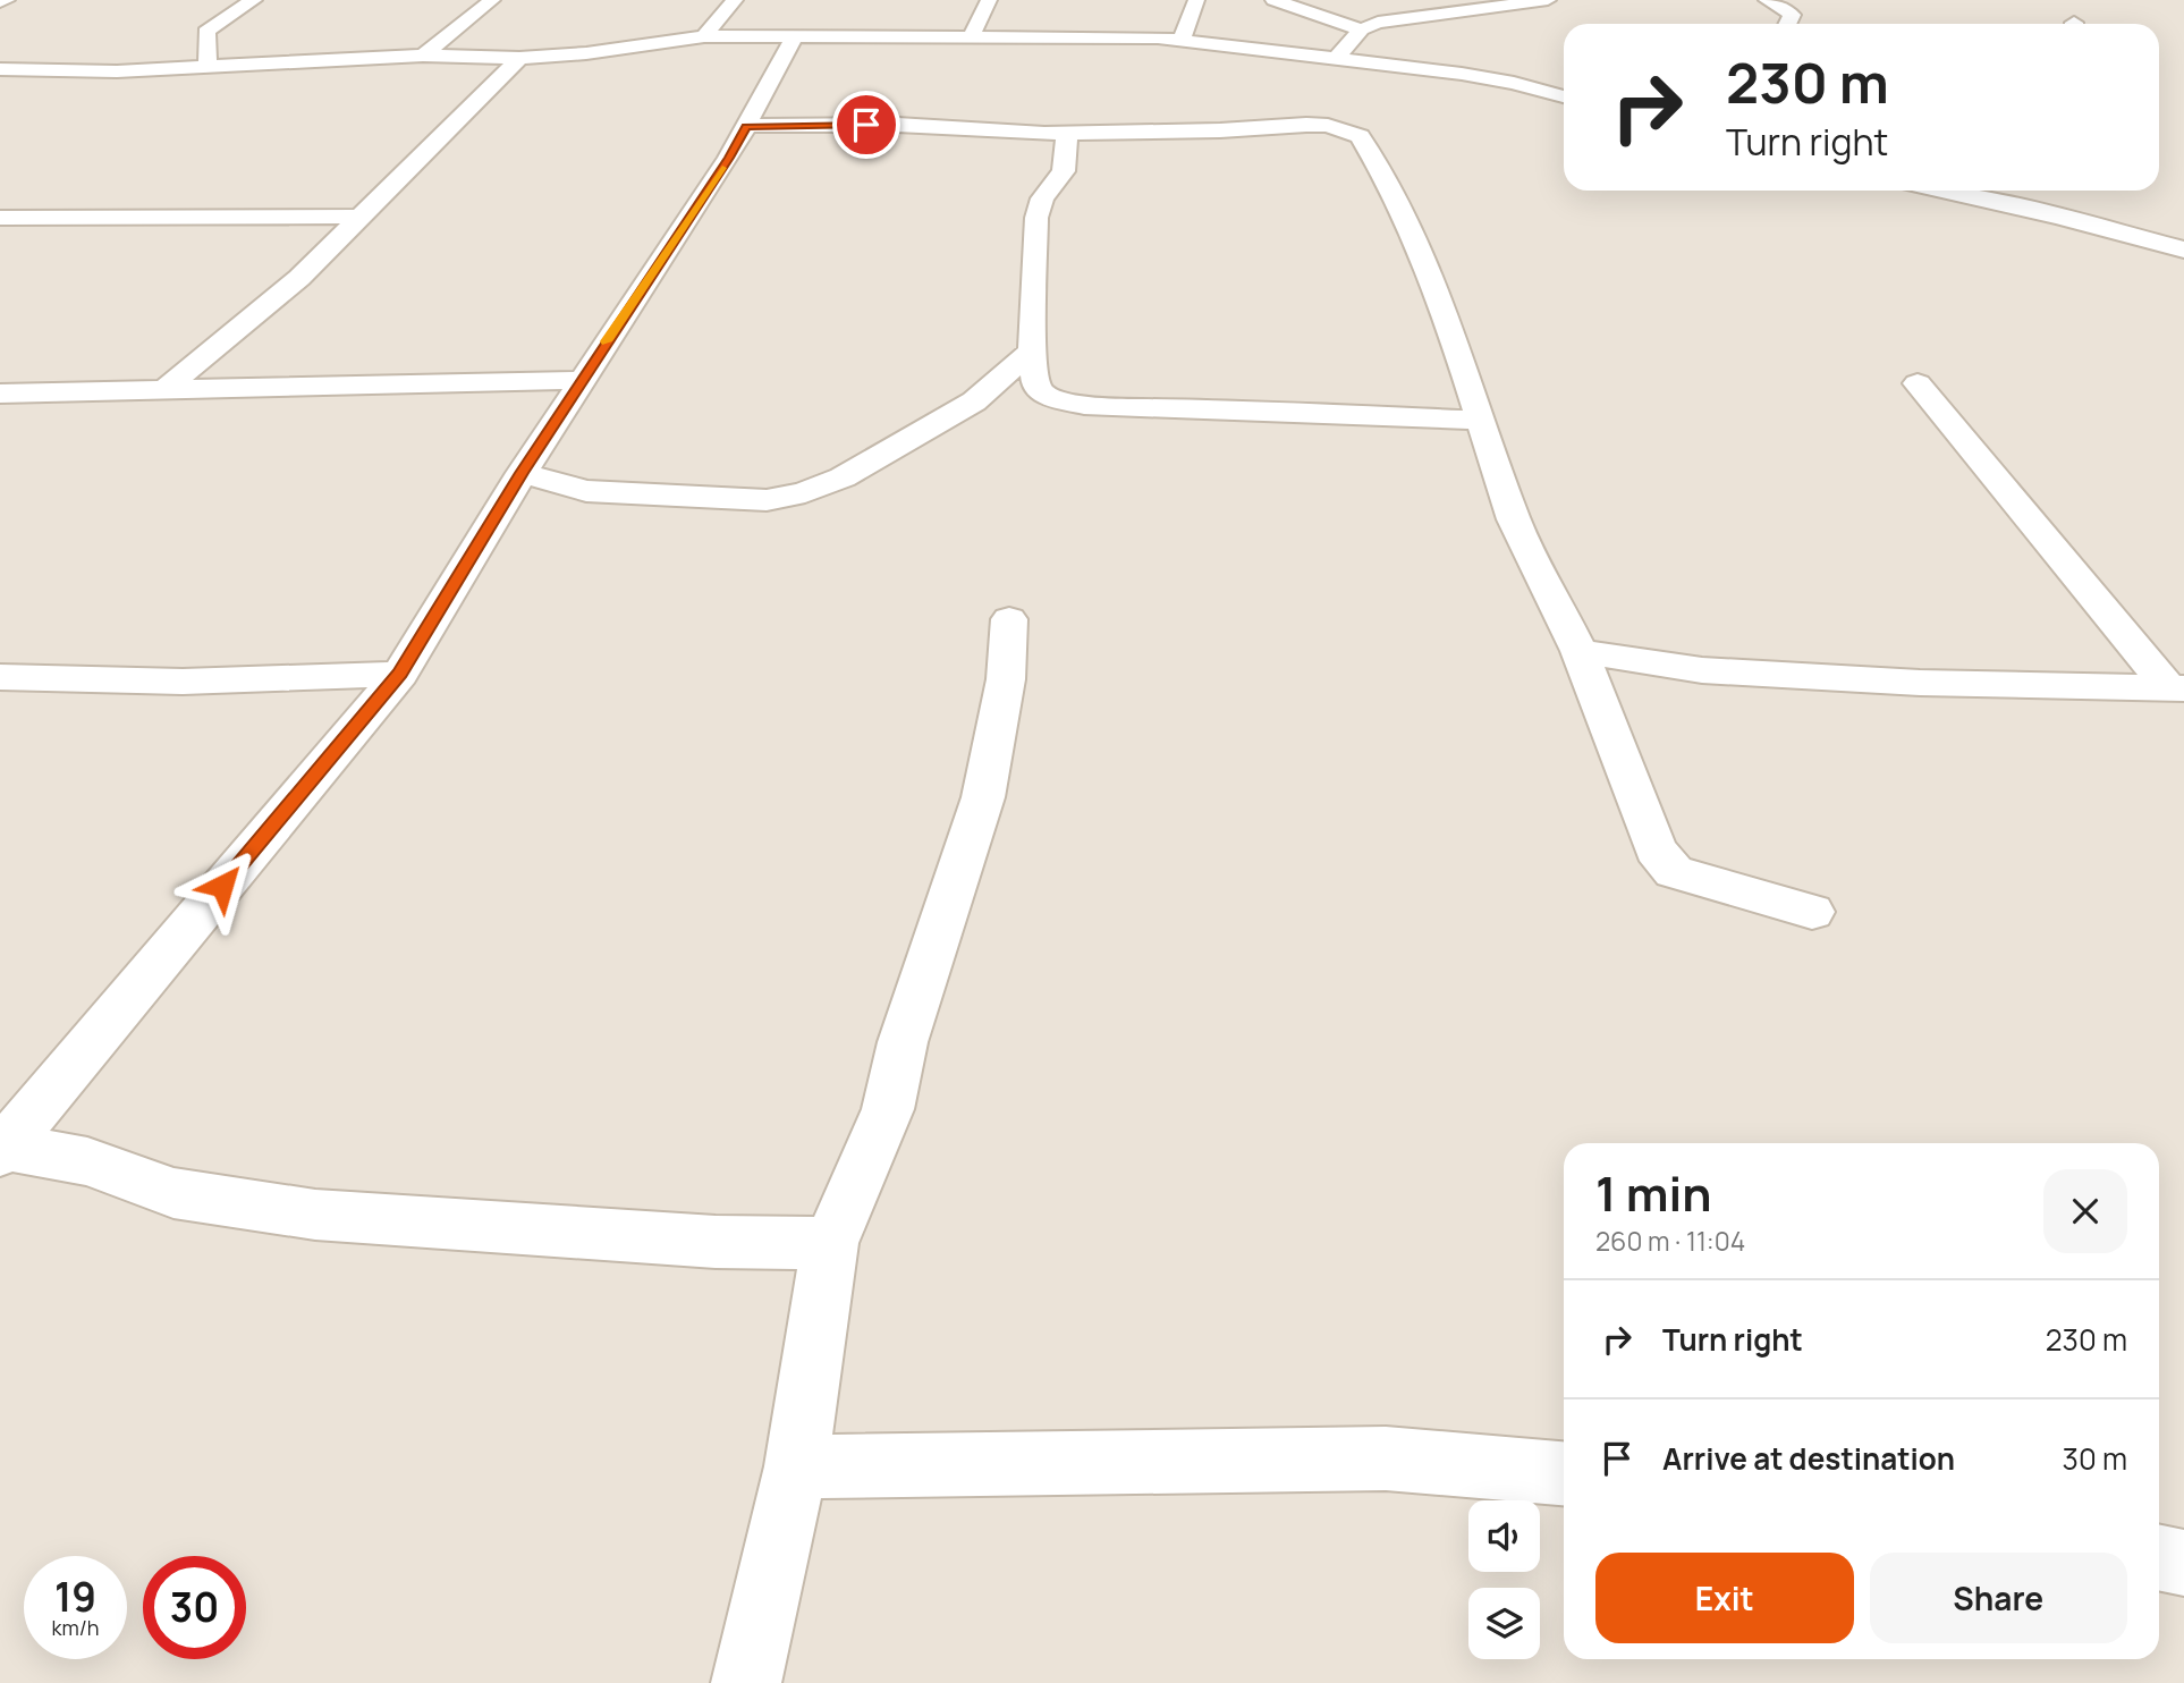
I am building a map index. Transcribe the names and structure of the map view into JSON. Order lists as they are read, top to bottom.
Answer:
{
  "page": {
    "turn": ["230 m", "Turn right"],
    "heading": ["1 min", "260 m · 11:04"],
    "list": [
      {
        "name": "Turn right",
        "value": "230 m"
      },
      {
        "name": "Arrive at destination",
        "value": "30 m"
      }
    ],
    "buttons": ["Exit", "Share"],
    "speed": "19 km/h",
    "limit": "30"
  }
}
